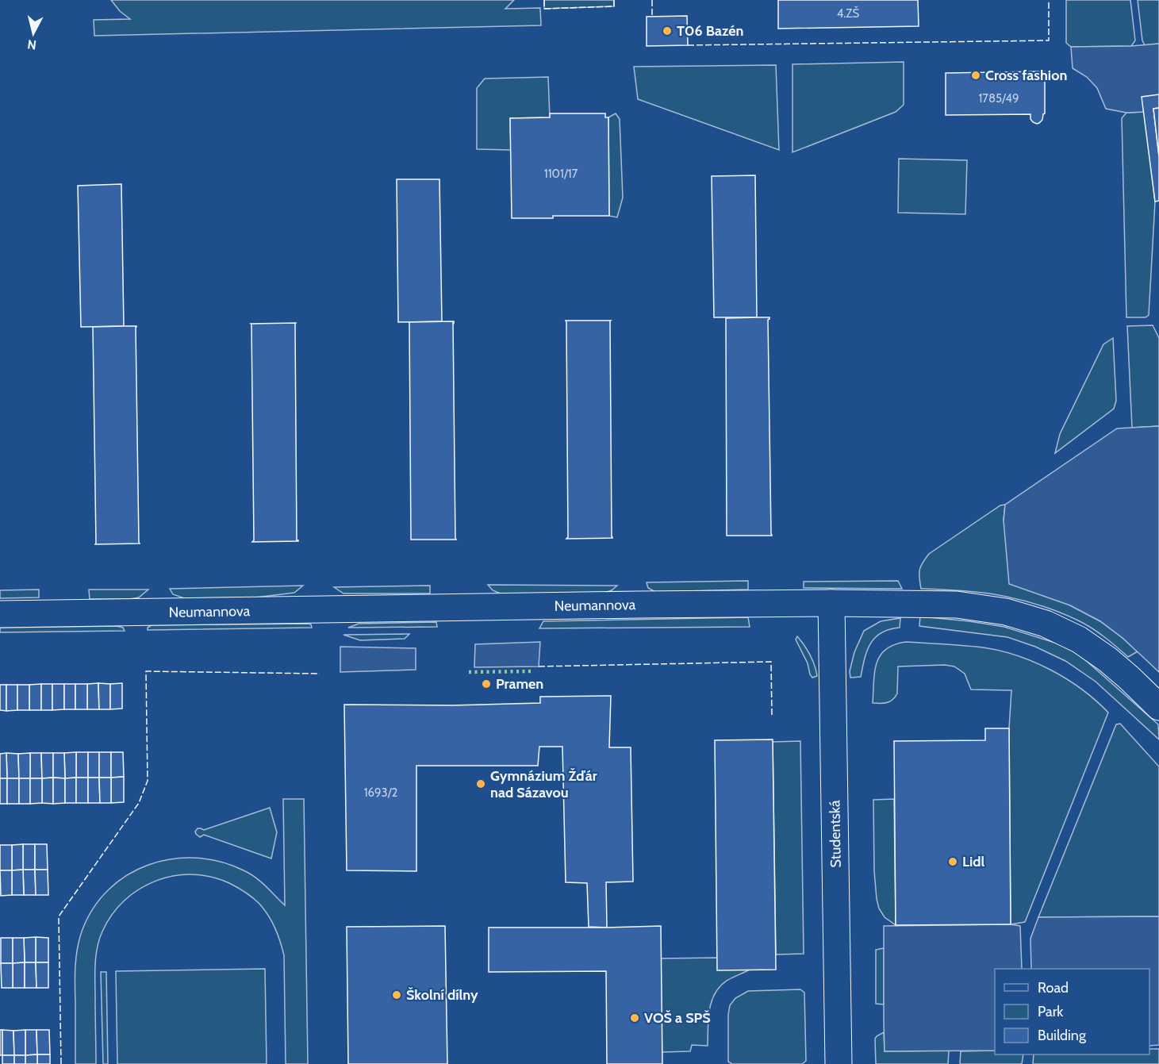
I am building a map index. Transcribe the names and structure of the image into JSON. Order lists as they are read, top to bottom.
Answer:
{
  "streets": {
    "street": ["Neumannova", "Studentská"]
  },
  "crossings": [
    ["Neumannova", "Studentská"]
  ],
  "places": [
    "T06 Bazén",
    "Cross fashion",
    "Pramen",
    "Gymnázium Žďár nad Sázavou",
    "Lidl",
    "Školní dílny",
    "VOŠ a SPŠ"
  ],
  "house_numbers": [
    "4.ZŠ",
    "1785/49",
    "1101/17",
    "1693/2"
  ],
  "legend": ["Road", "Park", "Building"],
  "north": "bottom"
}
